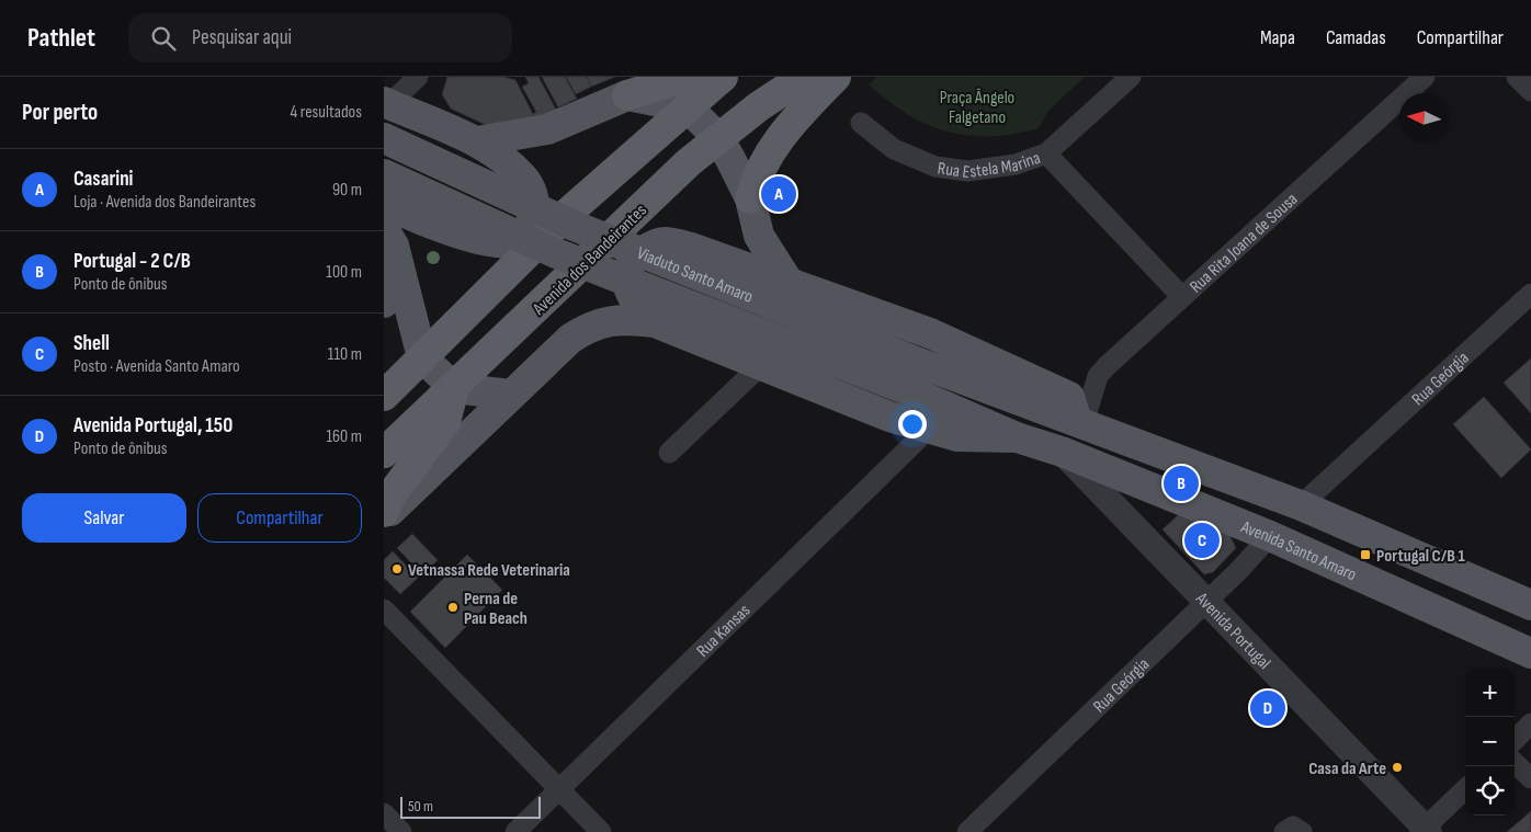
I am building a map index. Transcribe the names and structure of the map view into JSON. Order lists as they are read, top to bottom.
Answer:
{
  "streets": {
    "highway": ["Avenida dos Bandeirantes"],
    "main road": ["Viaduto Santo Amaro", "Avenida Santo Amaro"],
    "street": [
      "Rua Estela Marina",
      "Rua Rita Joana de Sousa",
      "Rua Geórgia",
      "Rua Kansas",
      "Avenida Portugal"
    ]
  },
  "crossings": [
    ["Rua Rita Joana de Sousa", "Viaduto Santo Amaro"],
    ["Viaduto Santo Amaro", "Avenida Santo Amaro"],
    ["Rua Geórgia", "Avenida Santo Amaro"],
    ["Rua Geórgia", "Avenida Portugal"],
    ["Avenida Santo Amaro", "Avenida Portugal"]
  ],
  "parks": ["Praça Ângelo Falgetano"],
  "places": {
    "transit": ["Portugal C/B 1"],
    "other": ["Vetnassa Rede Veterinaria", "Perna de Pau Beach", "Casa da Arte"]
  },
  "scale_bar": "50 m",
  "north": "left",
  "page": {
    "header": "Pathlet",
    "search": "Pesquisar aqui",
    "nav": ["Mapa", "Camadas", "Compartilhar"],
    "heading": ["Por perto", "4 resultados"],
    "list": [
      {
        "mark": "A",
        "name": "Casarini",
        "note": "Loja · Avenida dos Bandeirantes",
        "value": "90 m"
      },
      {
        "mark": "B",
        "name": "Portugal - 2 C/B",
        "note": "Ponto de ônibus",
        "value": "100 m"
      },
      {
        "mark": "C",
        "name": "Shell",
        "note": "Posto · Avenida Santo Amaro",
        "value": "110 m"
      },
      {
        "mark": "D",
        "name": "Avenida Portugal, 150",
        "note": "Ponto de ônibus",
        "value": "160 m"
      }
    ],
    "pins": [
      "A",
      "B",
      "C",
      "D"
    ],
    "buttons": ["Salvar", "Compartilhar"],
    "map_buttons": ["+", "−"],
    "scale": "50 m"
  }
}
